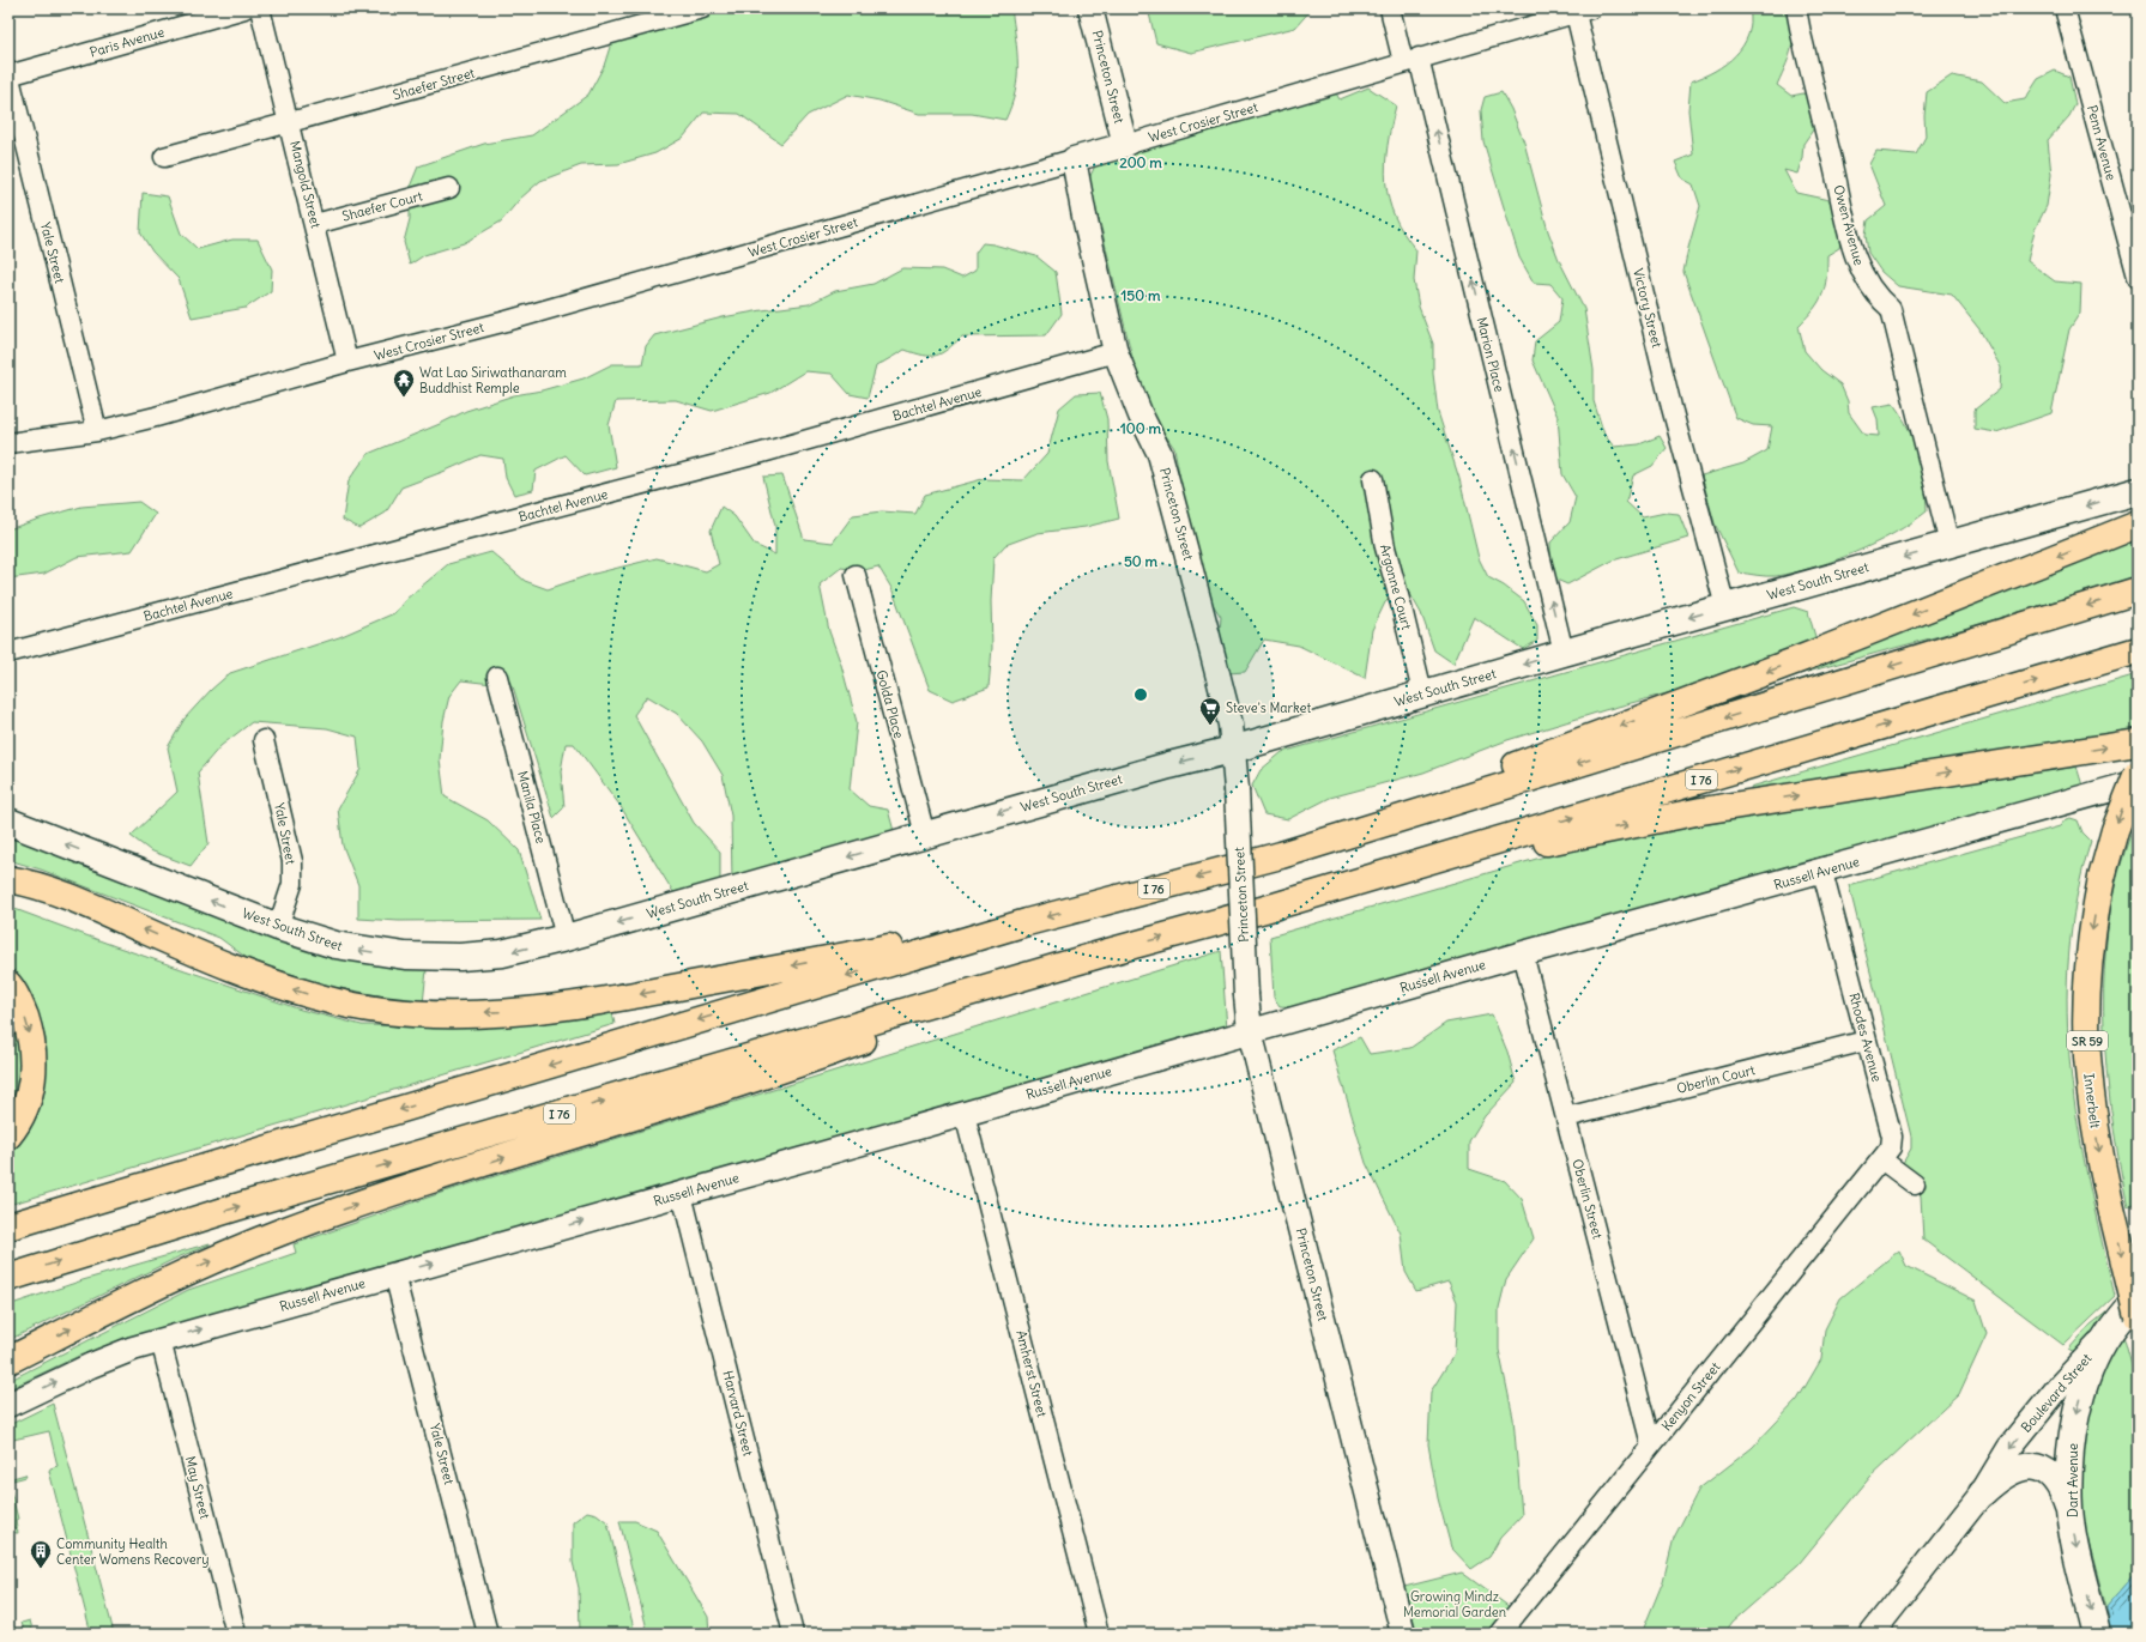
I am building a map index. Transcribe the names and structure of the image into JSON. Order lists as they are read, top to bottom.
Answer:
{
  "streets": {
    "highway": ["I 76", "SR 59", "Innerbelt"],
    "main road": ["West South Street", "Boulevard Street", "Dart Avenue"],
    "street": [
      "Paris Avenue",
      "Princeton Street",
      "Shaefer Street",
      "West Crosier Street",
      "Penn Avenue",
      "Mangold Street",
      "Shaefer Court",
      "Owen Avenue",
      "Yale Street",
      "Victory Street",
      "Marion Place",
      "Bachtel Avenue",
      "Argonne Court",
      "Golda Place",
      "Manila Place",
      "Russell Avenue",
      "Rhodes Avenue",
      "Oberlin Court",
      "Oberlin Street",
      "Amherst Street",
      "Kenyon Street",
      "Harvard Street",
      "May Street"
    ]
  },
  "crossings": [
    ["Paris Avenue", "Yale Street"],
    ["Princeton Street", "West Crosier Street"],
    ["Princeton Street", "Bachtel Avenue"],
    ["Princeton Street", "West South Street"],
    ["Princeton Street", "Russell Avenue"],
    ["Shaefer Street", "Mangold Street"],
    ["West Crosier Street", "Mangold Street"],
    ["West Crosier Street", "Yale Street"],
    ["West Crosier Street", "Victory Street"],
    ["West Crosier Street", "Marion Place"],
    ["Mangold Street", "Shaefer Court"],
    ["Owen Avenue", "West South Street"],
    ["Yale Street", "West South Street"],
    ["Yale Street", "Russell Avenue"],
    ["Victory Street", "West South Street"],
    ["Marion Place", "West South Street"],
    ["West South Street", "Argonne Court"],
    ["West South Street", "Golda Place"],
    ["West South Street", "Manila Place"],
    ["Russell Avenue", "Rhodes Avenue"],
    ["Russell Avenue", "Oberlin Street"],
    ["Russell Avenue", "Amherst Street"],
    ["Russell Avenue", "Harvard Street"],
    ["Russell Avenue", "May Street"],
    ["Rhodes Avenue", "Oberlin Court"],
    ["Rhodes Avenue", "Kenyon Street"],
    ["Oberlin Court", "Oberlin Street"],
    ["Oberlin Street", "Kenyon Street"],
    ["Boulevard Street", "Dart Avenue"]
  ],
  "one_way": [
    "Marion Place",
    "West South Street",
    "Innerbelt",
    "Boulevard Street",
    "Dart Avenue"
  ],
  "parks": ["Growing Mindz Memorial Garden"],
  "places": {
    "temple": ["Wat Lao Siriwathanaram Buddhist Remple"],
    "supermarket": ["Steve's Market"],
    "building": ["Community Health Center Womens Recovery"]
  },
  "rings": [
    "200 m",
    "150 m",
    "100 m",
    "50 m"
  ]
}
